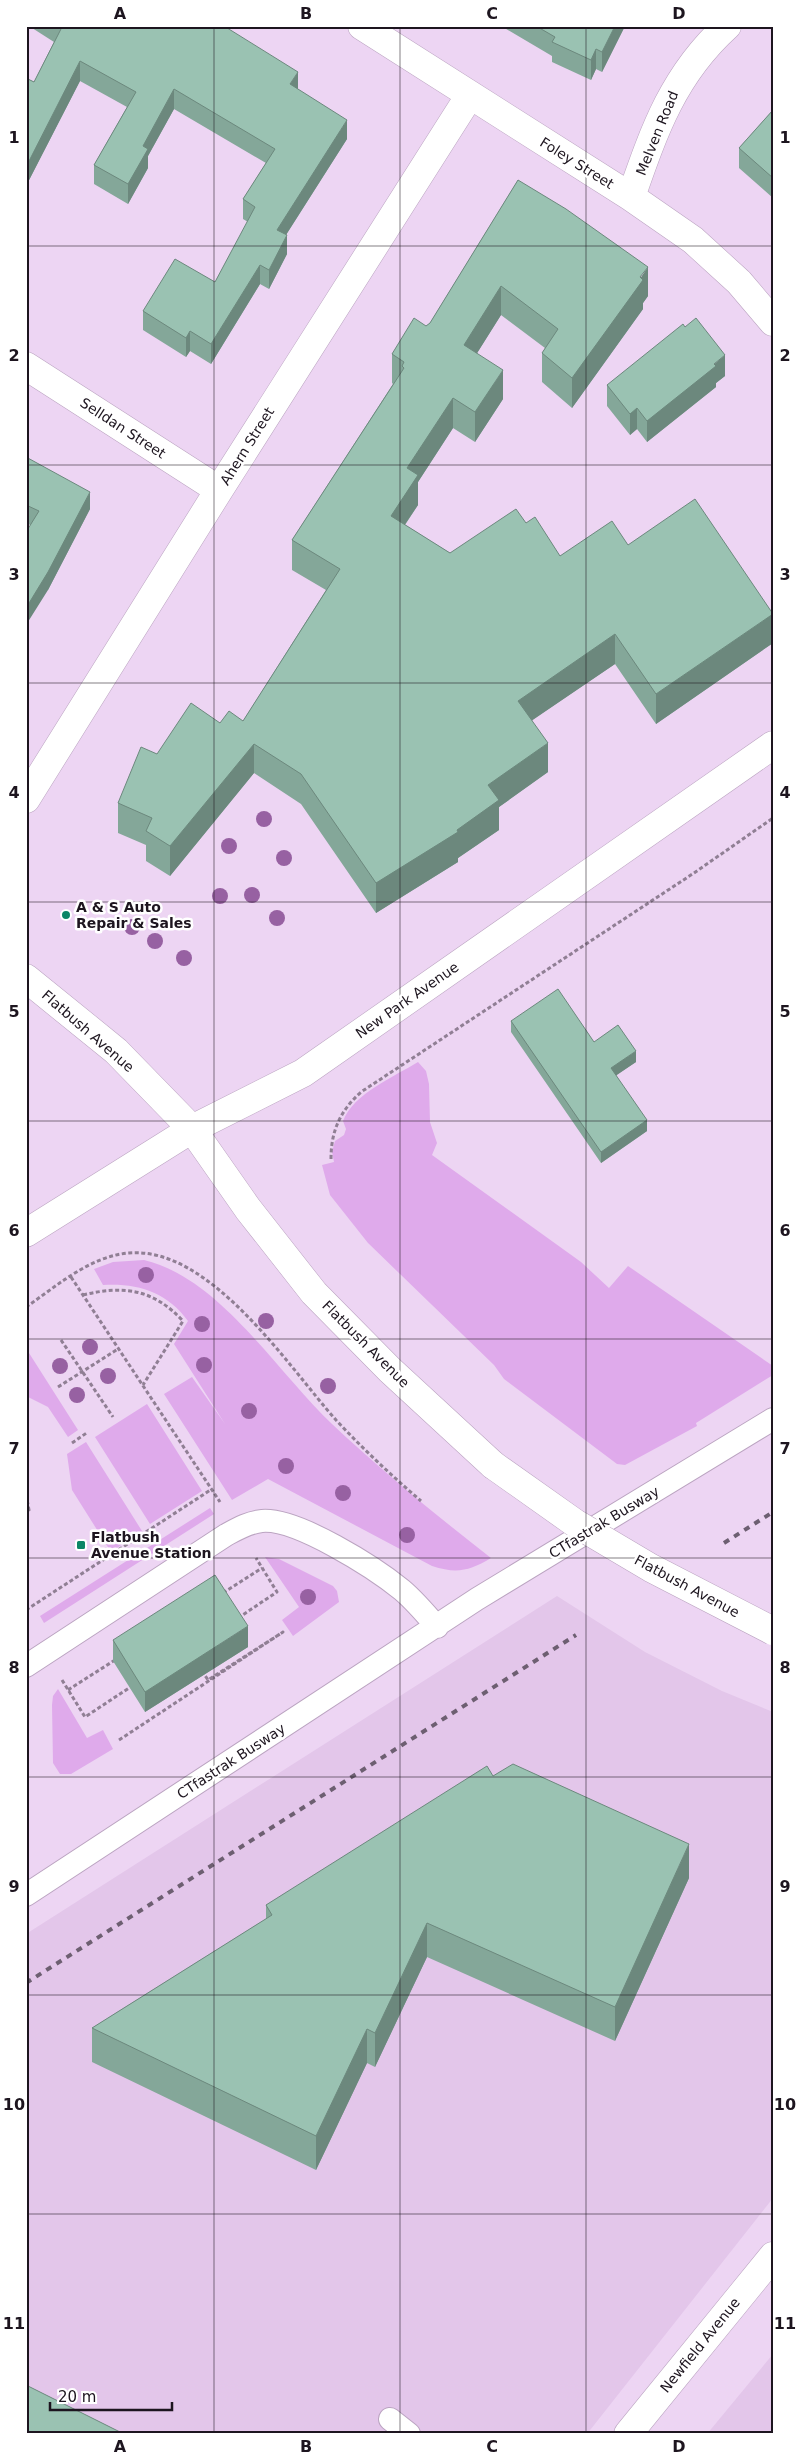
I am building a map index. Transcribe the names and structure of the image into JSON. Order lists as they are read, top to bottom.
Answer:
{
  "streets": {
    "street": [
      "Melven Road",
      "Foley Street",
      "Selldan Street",
      "Ahern Street",
      "New Park Avenue",
      "Flatbush Avenue",
      "Newfield Avenue"
    ],
    "lane": ["CTfastrak Busway"]
  },
  "crossings": [
    ["Melven Road", "Foley Street"],
    ["Foley Street", "Ahern Street"],
    ["Selldan Street", "Ahern Street"],
    ["New Park Avenue", "Flatbush Avenue"]
  ],
  "places": {
    "other": ["A & S Auto Repair & Sales"],
    "transit": ["Flatbush Avenue Station"]
  },
  "scale_bar": "20 m",
  "grid": {
    "columns": [
      "A",
      "B",
      "C",
      "D"
    ],
    "rows": [
      "1",
      "2",
      "3",
      "4",
      "5",
      "6",
      "7",
      "8",
      "9",
      "10",
      "11"
    ]
  }
}
